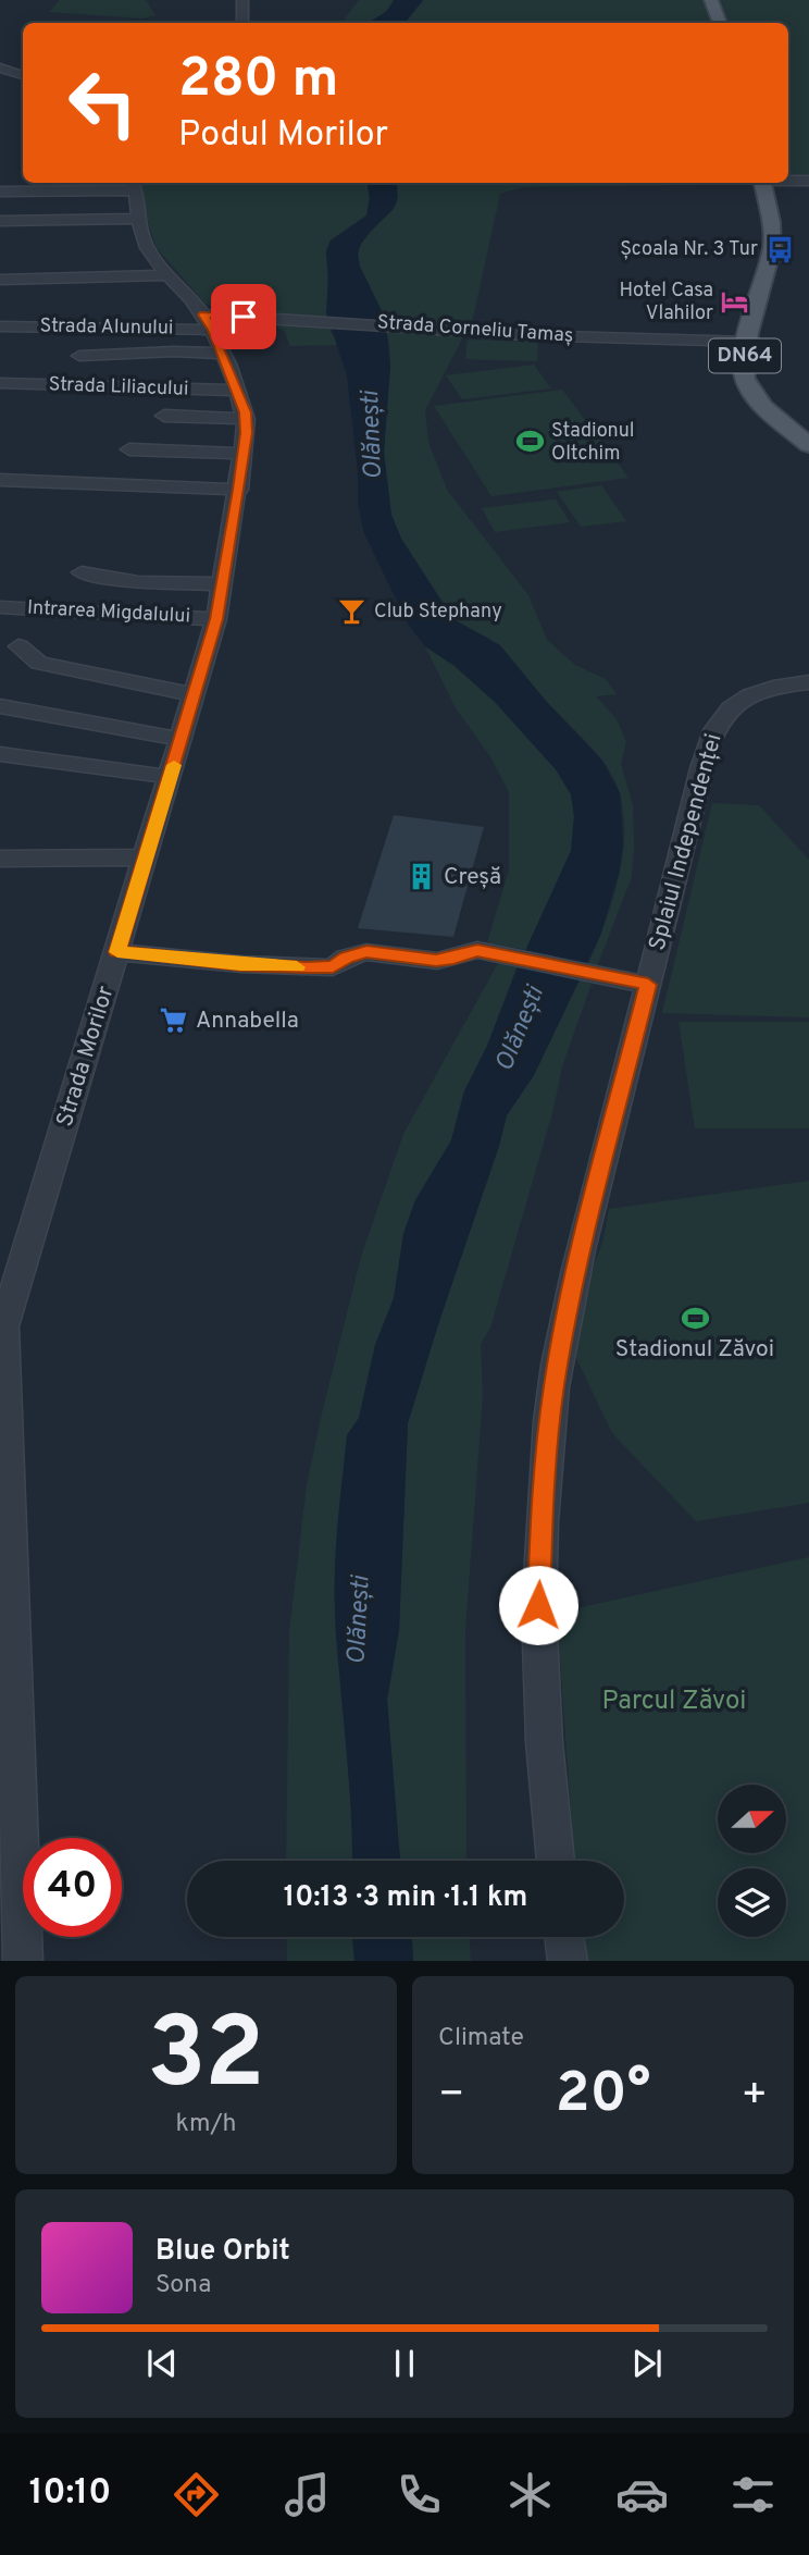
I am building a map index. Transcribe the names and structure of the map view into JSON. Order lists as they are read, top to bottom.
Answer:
{
  "streets": {
    "main road": ["DN64"],
    "street": [
      "Strada Alunului",
      "Strada Corneliu Tamaș",
      "Strada Liliacului",
      "Intrarea Migdalului",
      "Splaiul Independenței",
      "Strada Morilor"
    ]
  },
  "crossings": [
    ["Strada Alunului", "Strada Corneliu Tamaș"],
    ["Strada Alunului", "Strada Morilor"],
    ["Strada Corneliu Tamaș", "DN64"],
    ["Strada Corneliu Tamaș", "Strada Morilor"],
    ["Strada Liliacului", "Strada Morilor"],
    ["Intrarea Migdalului", "Strada Morilor"]
  ],
  "water": ["Olănești"],
  "parks": ["Parcul Zăvoi"],
  "places": {
    "bus stop": ["Școala Nr. 3 Tur"],
    "hotel": ["Hotel Casa Vlahilor"],
    "sports": ["Stadionul Oltchim", "Stadionul Zăvoi"],
    "bar": ["Club Stephany"],
    "building": ["Creșă"],
    "supermarket": ["Annabella"]
  },
  "north": "right",
  "page": {
    "turn": ["280 m", "Podul Morilor"],
    "limit": "40",
    "trip": "10:13 · 3 min · 1.1 km",
    "tile": [
      ["32", "km/h"],
      "Climate"
    ],
    "heat": ["−", "20°", "+"],
    "song": ["Blue Orbit", "Sona"],
    "tabs": "10:10"
  }
}
